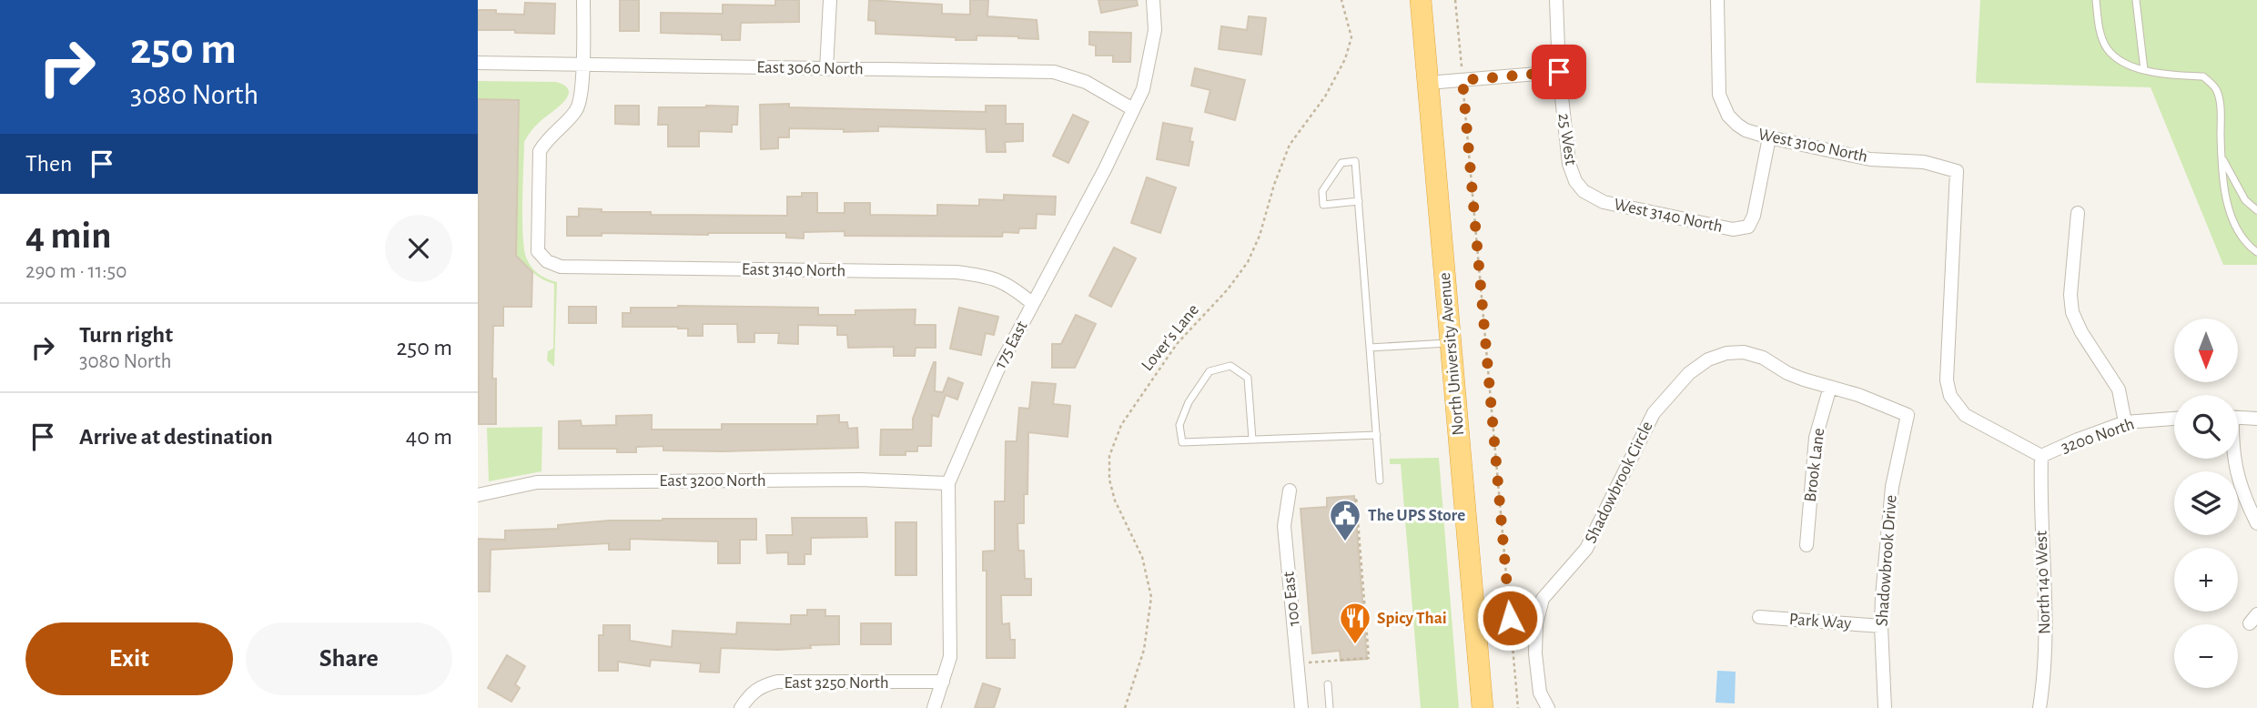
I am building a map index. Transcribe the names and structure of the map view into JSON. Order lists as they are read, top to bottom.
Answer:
{
  "streets": {
    "highway": ["North University Avenue"],
    "street": [
      "East 3060 North",
      "25 West",
      "West 3100 North",
      "West 3140 North",
      "East 3140 North",
      "175 East",
      "3200 North",
      "Brook Lane",
      "East 3200 North",
      "Shadowbrook Circle",
      "Shadowbrook Drive",
      "North 140 West",
      "100 East",
      "Park Way",
      "East 3250 North"
    ],
    "path": ["Lover's Lane"]
  },
  "crossings": [
    ["East 3060 North", "East 3140 North"],
    ["East 3060 North", "175 East"],
    ["25 West", "West 3140 North"],
    ["West 3100 North", "West 3140 North"],
    ["West 3100 North", "3200 North"],
    ["East 3140 North", "175 East"],
    ["175 East", "East 3200 North"],
    ["175 East", "East 3250 North"],
    ["3200 North", "North 140 West"],
    ["Brook Lane", "Shadowbrook Circle"],
    ["Shadowbrook Circle", "Shadowbrook Drive"],
    ["Shadowbrook Drive", "Park Way"]
  ],
  "places": {
    "public building": ["The UPS Store"],
    "restaurant": ["Spicy Thai"]
  },
  "north": "bottom",
  "page": {
    "turn": ["250 m", "3080 North"],
    "then": "Then",
    "heading": ["4 min", "290 m · 11:50"],
    "list": [
      {
        "name": "Turn right",
        "note": "3080 North",
        "value": "250 m"
      },
      {
        "name": "Arrive at destination",
        "value": "40 m"
      }
    ],
    "map_buttons": ["+", "−"],
    "buttons": ["Exit", "Share"]
  }
}
